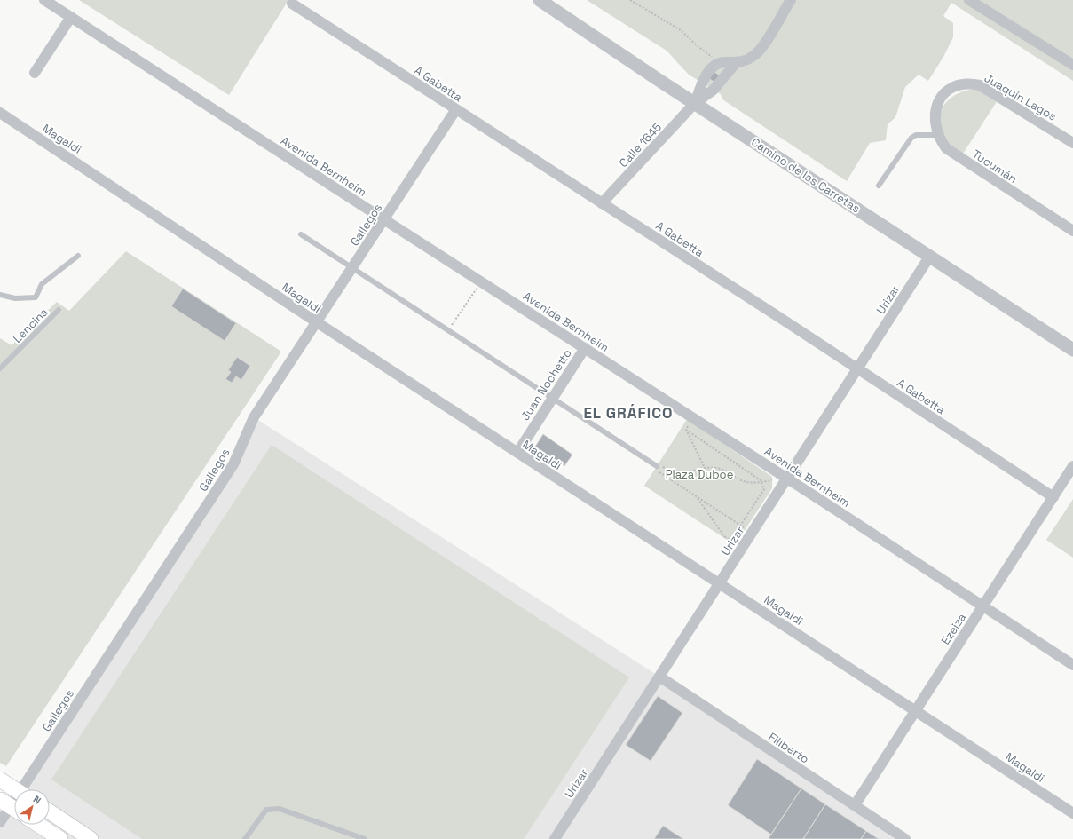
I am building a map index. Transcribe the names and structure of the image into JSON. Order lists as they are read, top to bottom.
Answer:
{
  "streets": {
    "street": [
      "A Gabetta",
      "Juaquín Lagos",
      "Magaldi",
      "Calle 1645",
      "Avenida Bernheim",
      "Tucumán",
      "Camino de las Carretas",
      "Gallegos",
      "Urizar",
      "Juan Nochetto",
      "Ezeiza",
      "Filiberto"
    ],
    "lane": ["Lencina"]
  },
  "crossings": [
    ["A Gabetta", "Calle 1645"],
    ["A Gabetta", "Gallegos"],
    ["A Gabetta", "Urizar"],
    ["A Gabetta", "Ezeiza"],
    ["Juaquín Lagos", "Tucumán"],
    ["Magaldi", "Gallegos"],
    ["Magaldi", "Urizar"],
    ["Magaldi", "Juan Nochetto"],
    ["Magaldi", "Ezeiza"],
    ["Calle 1645", "Camino de las Carretas"],
    ["Avenida Bernheim", "Gallegos"],
    ["Avenida Bernheim", "Urizar"],
    ["Avenida Bernheim", "Juan Nochetto"],
    ["Avenida Bernheim", "Ezeiza"],
    ["Camino de las Carretas", "Urizar"],
    ["Urizar", "Filiberto"],
    ["Ezeiza", "Filiberto"]
  ],
  "districts": ["EL GRÁFICO"],
  "parks": ["Plaza Duboe"],
  "north": "top right"
}
